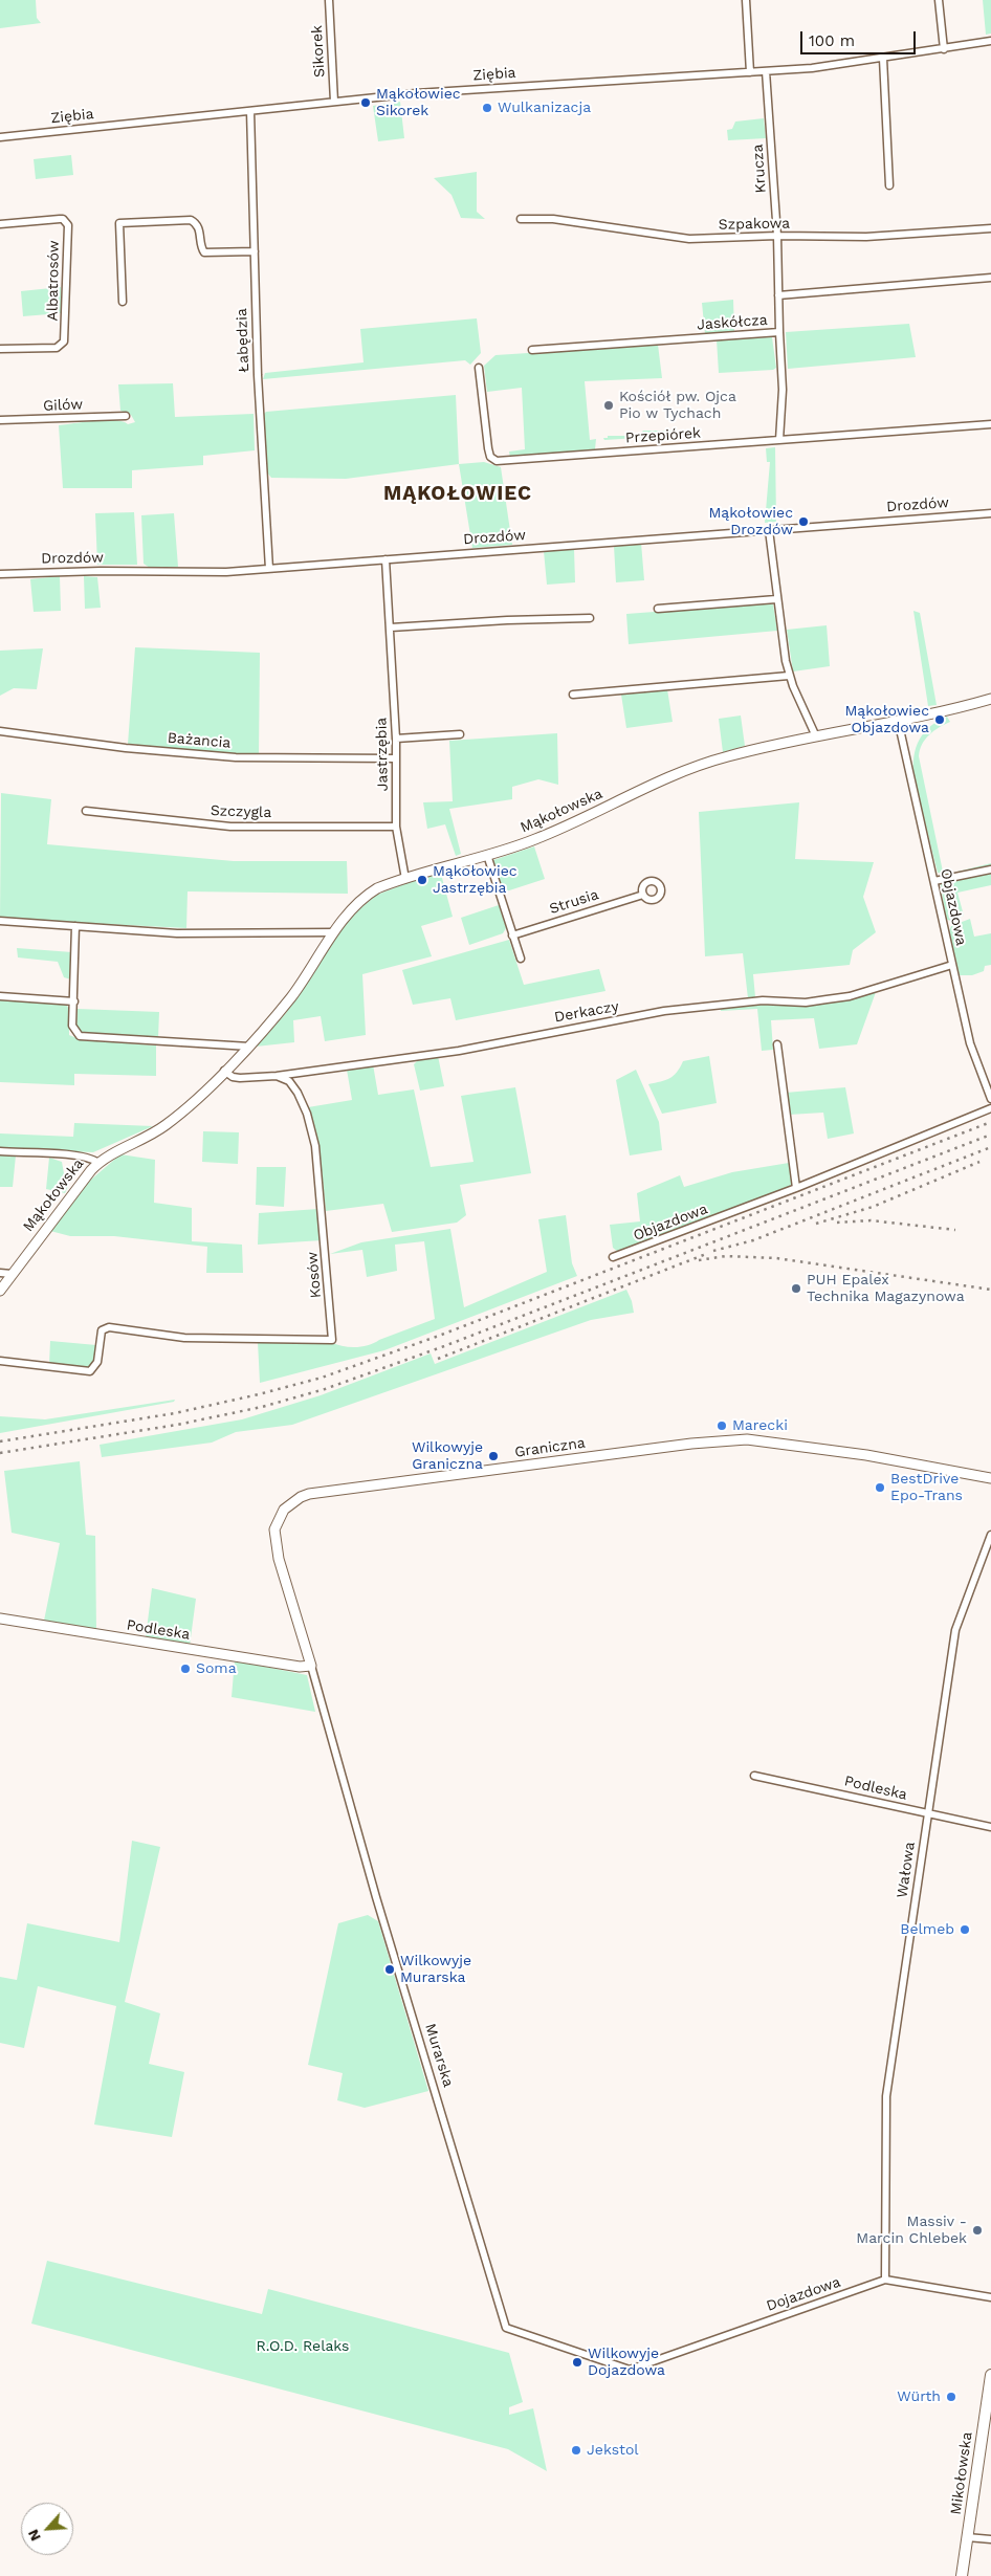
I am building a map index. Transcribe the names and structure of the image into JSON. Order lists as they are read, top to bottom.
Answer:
{
  "streets": {
    "main road": ["Mikołowska"],
    "street": [
      "Sikorek",
      "Ziębia",
      "Krucza",
      "Szpakowa",
      "Albatrosów",
      "Jaskółcza",
      "Łabędzia",
      "Gilów",
      "Przepiórek",
      "Drozdów",
      "Bażancia",
      "Jastrzębia",
      "Mąkołowska",
      "Szczygla",
      "Strusia",
      "Objazdowa",
      "Derkaczy",
      "Kosów",
      "Graniczna",
      "Podleska",
      "Wałowa",
      "Murarska",
      "Dojazdowa"
    ]
  },
  "crossings": [
    ["Sikorek", "Ziębia"],
    ["Ziębia", "Krucza"],
    ["Ziębia", "Łabędzia"],
    ["Krucza", "Szpakowa"],
    ["Krucza", "Jaskółcza"],
    ["Łabędzia", "Drozdów"],
    ["Drozdów", "Jastrzębia"],
    ["Bażancia", "Jastrzębia"],
    ["Jastrzębia", "Mąkołowska"],
    ["Jastrzębia", "Szczygla"],
    ["Mąkołowska", "Objazdowa"],
    ["Mąkołowska", "Derkaczy"],
    ["Objazdowa", "Derkaczy"],
    ["Derkaczy", "Kosów"],
    ["Graniczna", "Podleska"],
    ["Graniczna", "Murarska"],
    ["Podleska", "Wałowa"],
    ["Podleska", "Murarska"],
    ["Wałowa", "Dojazdowa"],
    ["Murarska", "Dojazdowa"]
  ],
  "districts": ["MĄKOŁOWIEC"],
  "parks": ["R.O.D. Relaks"],
  "places": [
    "Mąkołowiec Sikorek",
    "Wulkanizacja",
    "Kościół pw. Ojca Pio w Tychach",
    "Mąkołowiec Drozdów",
    "Mąkołowiec Objazdowa",
    "Mąkołowiec Jastrzębia",
    "PUH Epalex Technika Magazynowa",
    "Marecki",
    "Wilkowyje Graniczna",
    "BestDrive Epo-Trans",
    "Soma",
    "Belmeb",
    "Wilkowyje Murarska",
    "Massiv - Marcin Chlebek",
    "Wilkowyje Dojazdowa",
    "Würth",
    "Jekstol"
  ],
  "scale_bar": "100 m",
  "north": "bottom left"
}
